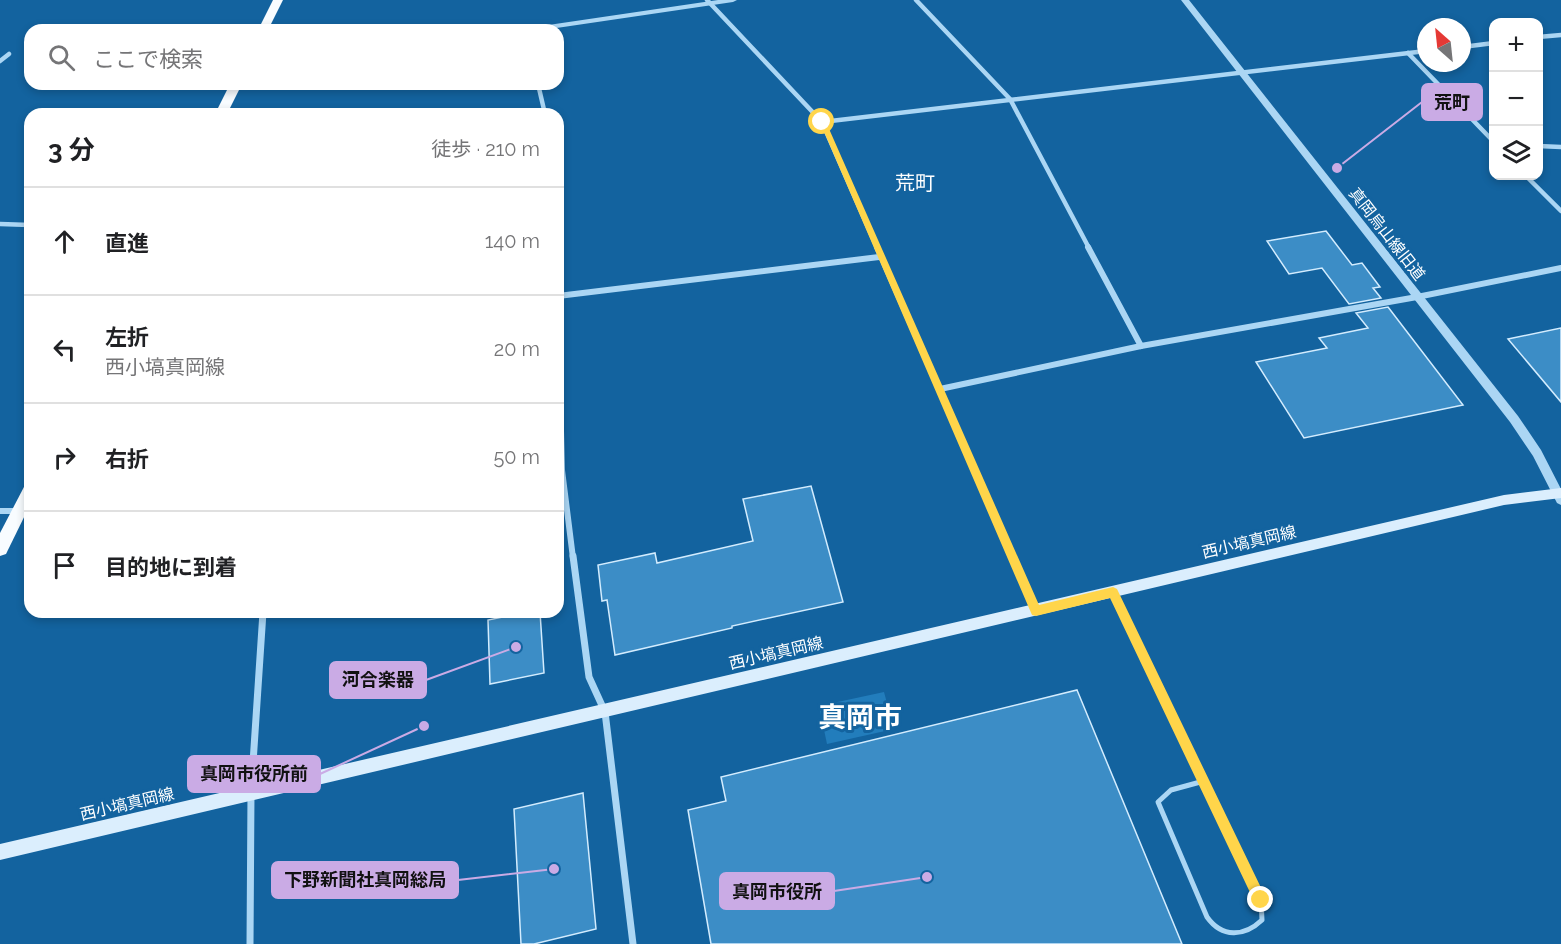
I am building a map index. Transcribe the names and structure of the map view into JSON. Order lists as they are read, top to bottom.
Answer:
{
  "streets": {
    "main road": ["西小塙真岡線"],
    "street": ["真岡烏山線旧道"]
  },
  "crossings": [
    ["真岡烏山線旧道", "西小塙真岡線"]
  ],
  "districts": ["荒町", "真岡市"],
  "places": [
    "荒町",
    "河合楽器",
    "真岡市役所前",
    "下野新聞社真岡総局",
    "真岡市役所"
  ],
  "north": "top left",
  "page": {
    "map_buttons": ["+", "−"],
    "search": "ここで検索",
    "heading": ["3 分", "徒歩 · 210 m"],
    "list": [
      ["直進", "140 m"],
      ["左折", "西小塙真岡線", "20 m"],
      ["右折", "50 m"],
      "目的地に到着"
    ]
  }
}
